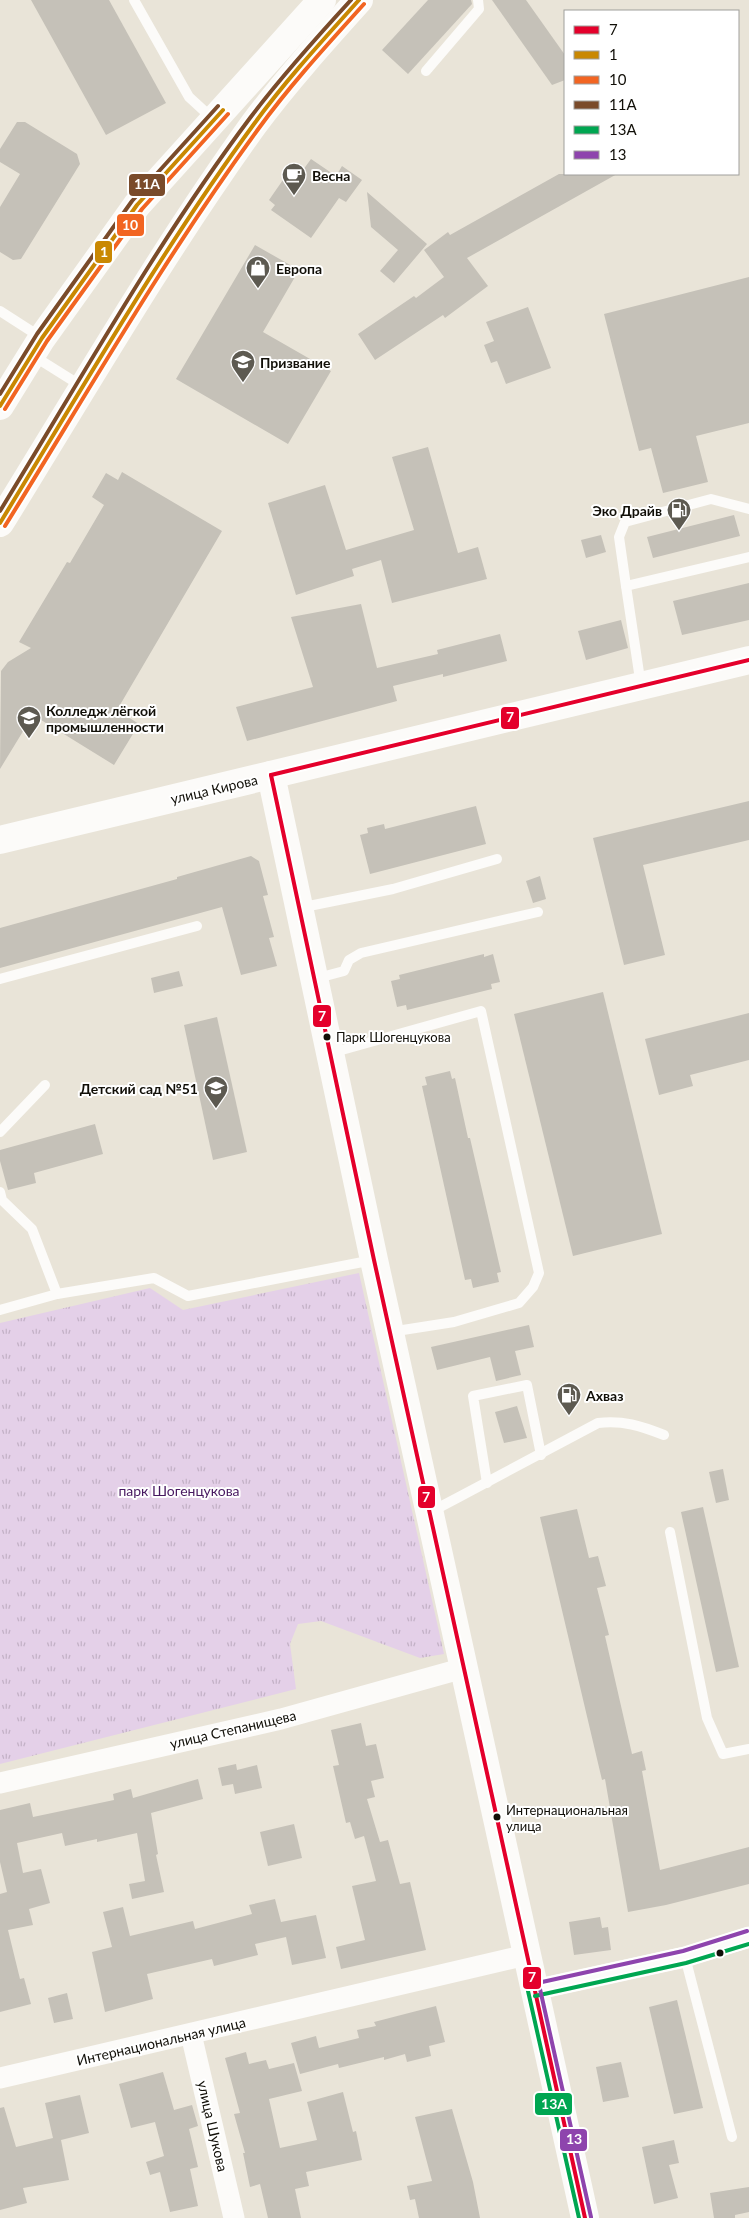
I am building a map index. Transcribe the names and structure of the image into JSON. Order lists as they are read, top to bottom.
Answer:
{
  "streets": {
    "main road": ["улица Кирова"],
    "street": ["улица Степанищева", "Интернациональная улица", "улица Шукова"]
  },
  "crossings": [
    ["Интернациональная улица", "улица Шукова"]
  ],
  "parks": ["парк Шогенцукова"],
  "places": {
    "cafe": ["Весна"],
    "shop": ["Европа"],
    "school or university": ["Призвание", "Колледж лёгкой промышленности", "Детский сад №51"],
    "fuel station": ["Эко Драйв", "Ахваз"],
    "other": ["Парк Шогенцукова", "Интернациональная улица"]
  },
  "lines": [
    "transit line 1",
    "transit line 11А",
    "transit line 10",
    "transit line 7",
    "transit line 13",
    "transit line 13А"
  ],
  "legend": [
    "7",
    "1",
    "10",
    "11А",
    "13А",
    "13"
  ]
}
